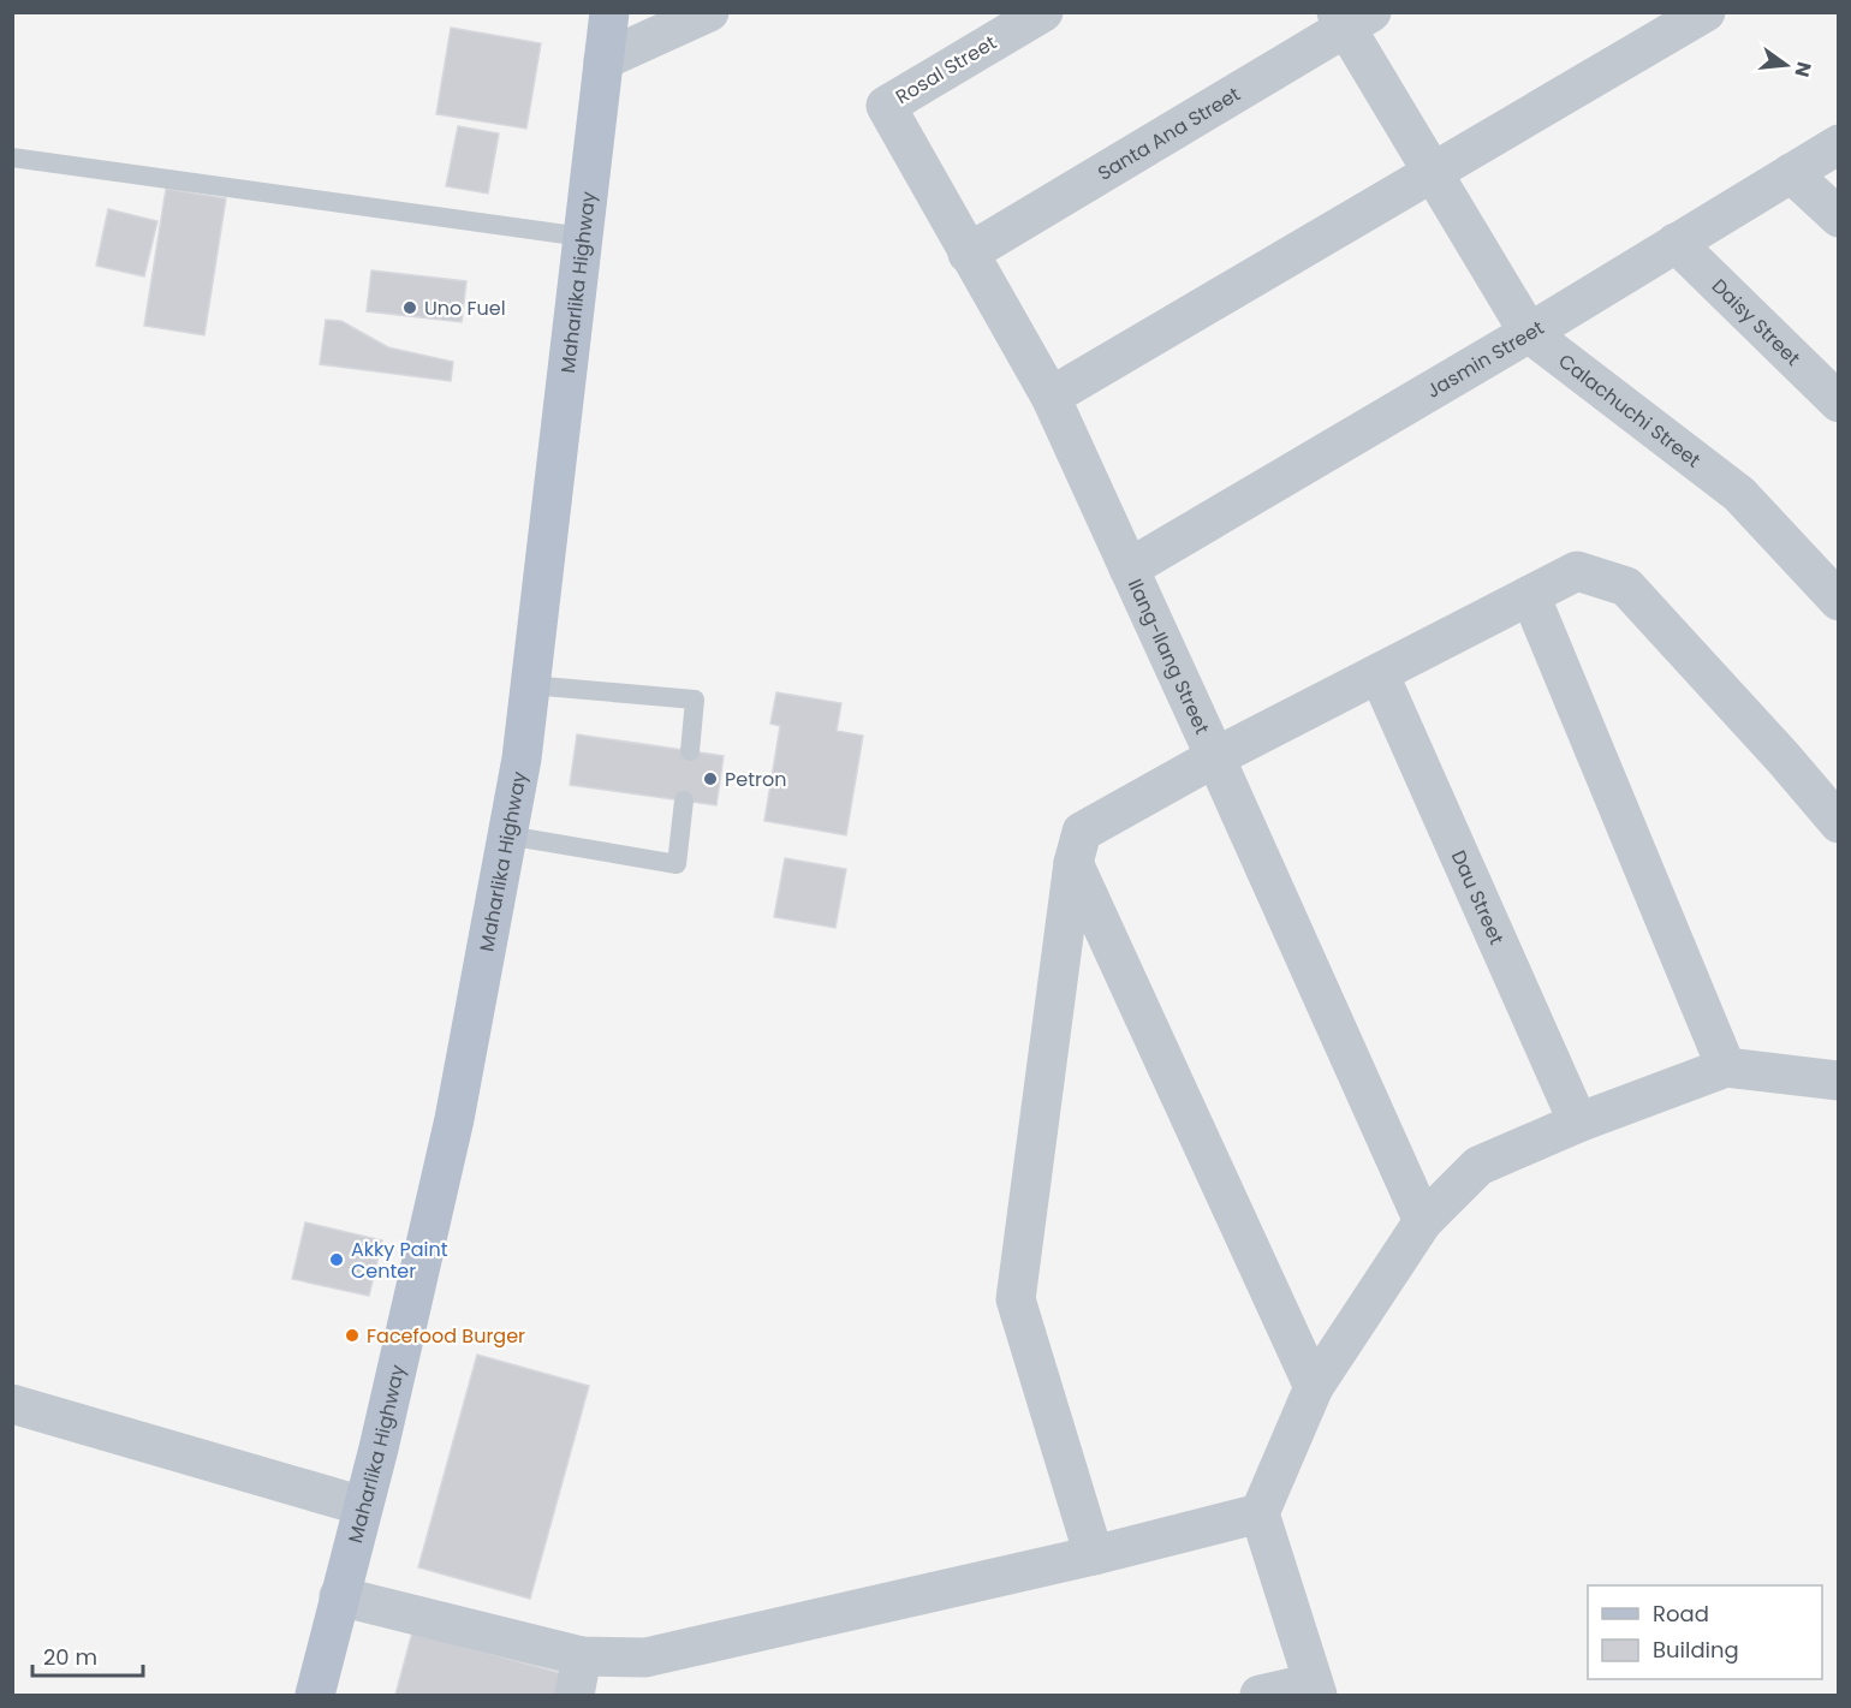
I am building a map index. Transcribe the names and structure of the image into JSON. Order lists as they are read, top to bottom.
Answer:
{
  "streets": {
    "main road": ["Maharlika Highway"],
    "street": [
      "Rosal Street",
      "Santa Ana Street",
      "Daisy Street",
      "Jasmin Street",
      "Calachuchi Street",
      "Ilang-Ilang Street",
      "Dau Street"
    ]
  },
  "crossings": [
    ["Rosal Street", "Ilang-Ilang Street"],
    ["Santa Ana Street", "Calachuchi Street"],
    ["Santa Ana Street", "Ilang-Ilang Street"],
    ["Daisy Street", "Jasmin Street"],
    ["Jasmin Street", "Calachuchi Street"],
    ["Jasmin Street", "Ilang-Ilang Street"]
  ],
  "places": [
    "Uno Fuel",
    "Petron",
    "Akky Paint Center",
    "Facefood Burger"
  ],
  "legend": ["Road", "Building"],
  "scale_bar": "20 m",
  "north": "right"
}
